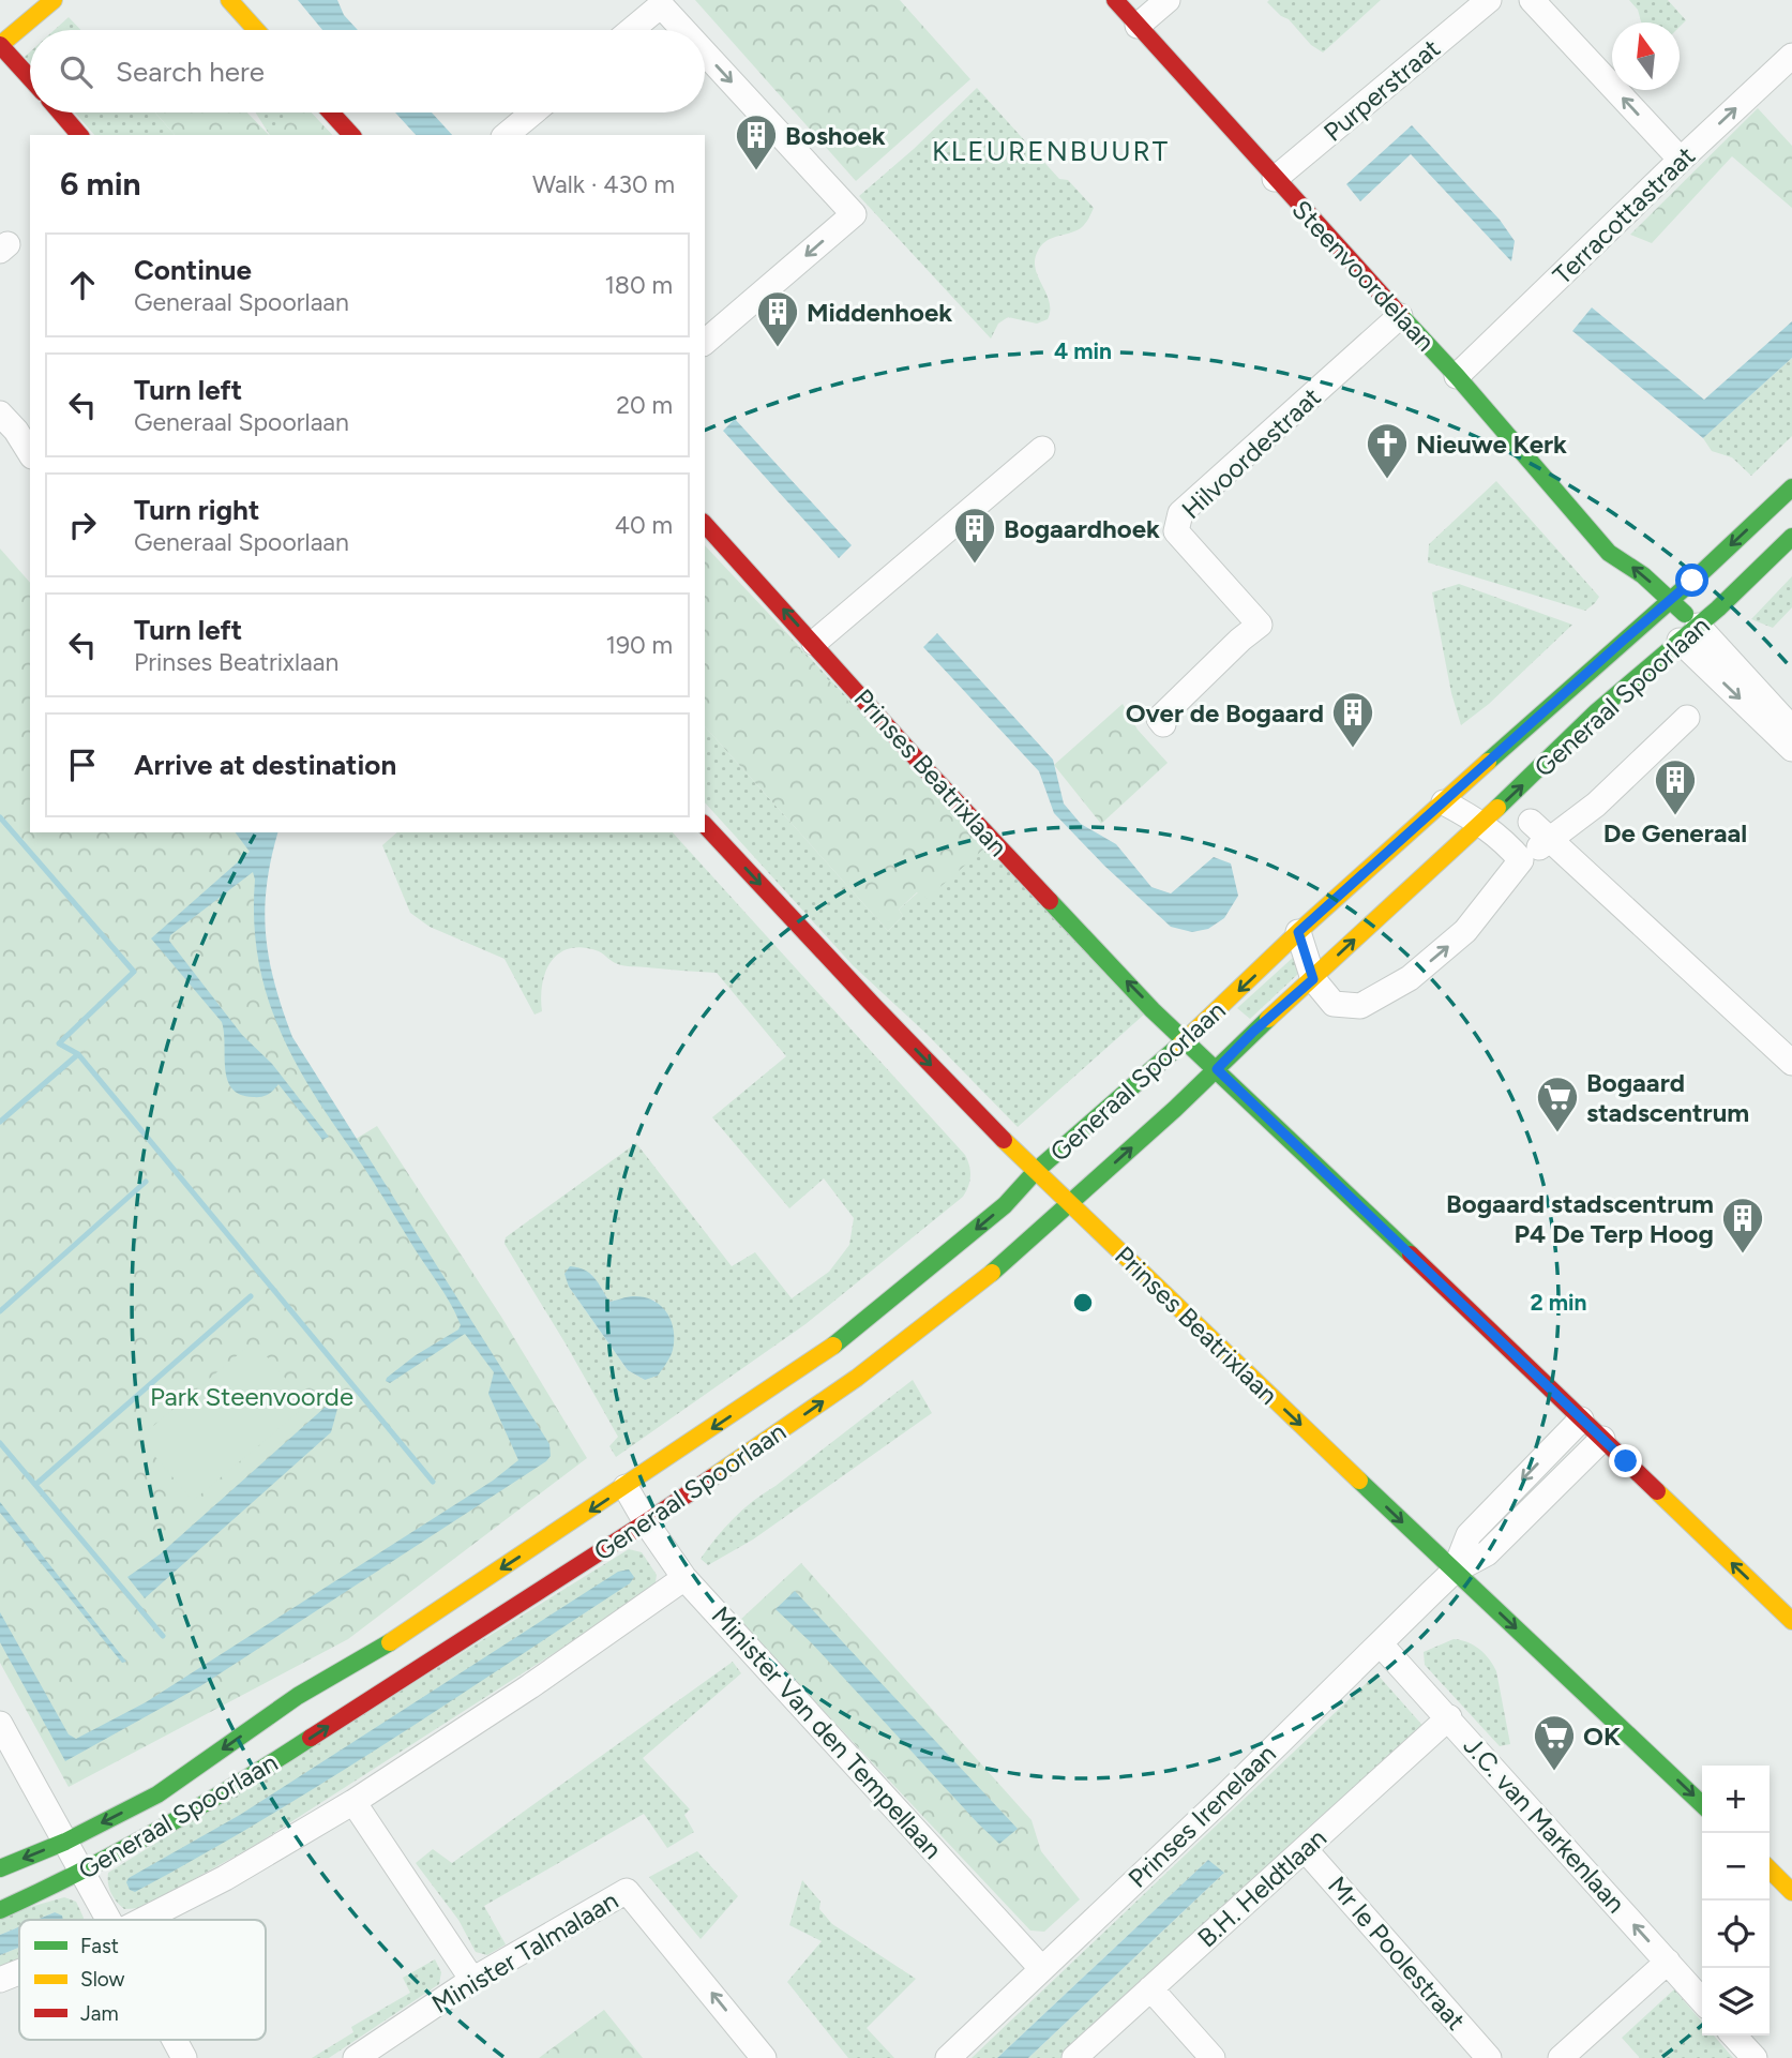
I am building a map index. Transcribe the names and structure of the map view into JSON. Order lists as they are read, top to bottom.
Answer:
{
  "streets": {
    "main road": ["Steenvoordelaan", "Generaal Spoorlaan", "Prinses Beatrixlaan"],
    "street": [
      "Purperstraat",
      "Terracottastraat",
      "Hilvoordestraat",
      "Minister Van den Tempellaan",
      "Prinses Irenelaan",
      "J.C. van Markenlaan",
      "B.H. Heldtlaan",
      "Minister Talmalaan",
      "Mr le Poolestraat"
    ]
  },
  "crossings": [
    ["Purperstraat", "Steenvoordelaan"],
    ["Terracottastraat", "Steenvoordelaan"],
    ["Steenvoordelaan", "Hilvoordestraat"],
    ["Steenvoordelaan", "Generaal Spoorlaan"],
    ["Generaal Spoorlaan", "Prinses Beatrixlaan"],
    ["Generaal Spoorlaan", "Minister Van den Tempellaan"],
    ["Prinses Beatrixlaan", "Prinses Irenelaan"],
    ["Minister Van den Tempellaan", "Prinses Irenelaan"],
    ["Prinses Irenelaan", "J.C. van Markenlaan"],
    ["J.C. van Markenlaan", "B.H. Heldtlaan"],
    ["B.H. Heldtlaan", "Mr le Poolestraat"]
  ],
  "one_way": ["J.C. van Markenlaan"],
  "districts": ["KLEURENBUURT"],
  "parks": ["Park Steenvoorde"],
  "places": {
    "building": [
      "Boshoek",
      "Middenhoek",
      "Bogaardhoek",
      "Over de Bogaard",
      "De Generaal",
      "Bogaard stadscentrum P4 De Terp Hoog"
    ],
    "church": ["Nieuwe Kerk"],
    "supermarket": ["Bogaard stadscentrum", "OK"]
  },
  "legend": ["Fast", "Slow", "Jam"],
  "north": "top",
  "page": {
    "search": "Search here",
    "heading": ["6 min", "Walk · 430 m"],
    "list": [
      ["Continue", "Generaal Spoorlaan", "180 m"],
      ["Turn left", "Generaal Spoorlaan", "20 m"],
      ["Turn right", "Generaal Spoorlaan", "40 m"],
      ["Turn left", "Prinses Beatrixlaan", "190 m"],
      "Arrive at destination"
    ],
    "map_buttons": ["+", "−"]
  },
  "rings": ["4 min", "2 min"]
}
